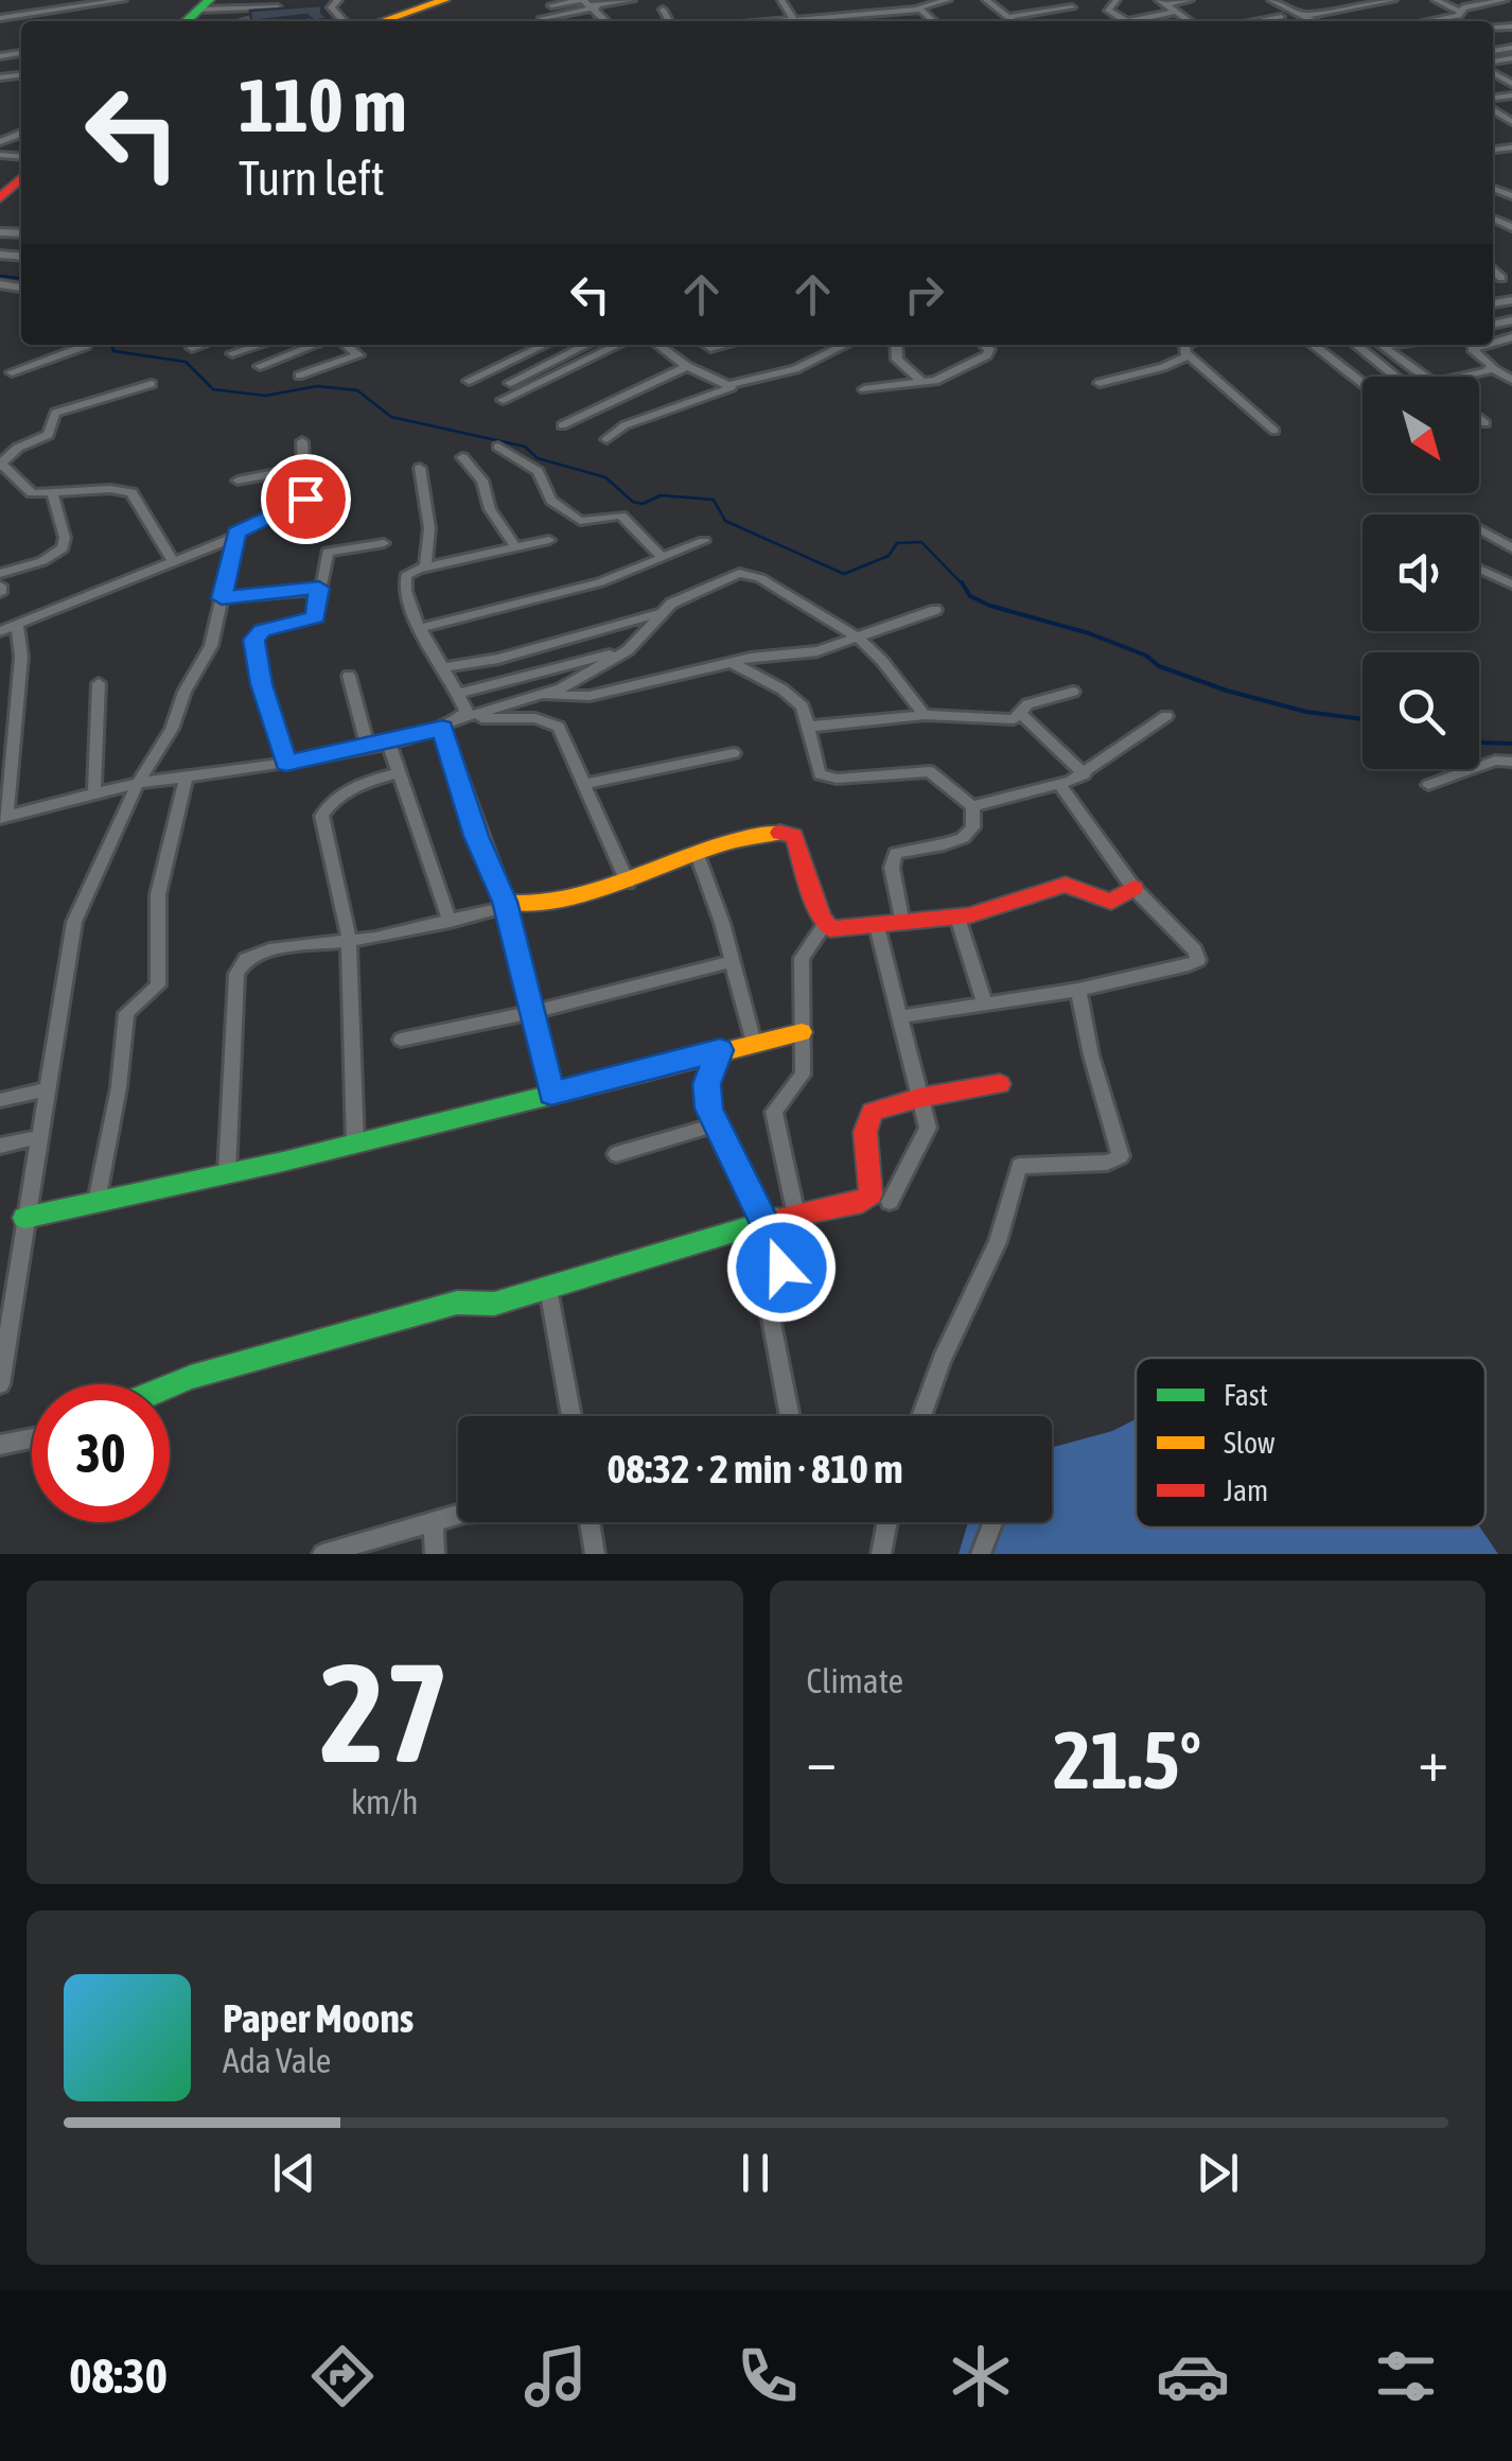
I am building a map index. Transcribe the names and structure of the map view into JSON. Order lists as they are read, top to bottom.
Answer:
{
  "legend": ["Fast", "Slow", "Jam"],
  "north": "bottom right",
  "page": {
    "turn": ["110 m", "Turn left"],
    "limit": "30",
    "trip": "08:32 · 2 min · 810 m",
    "tile": [
      ["27", "km/h"],
      "Climate"
    ],
    "heat": ["−", "21.5°", "+"],
    "song": ["Paper Moons", "Ada Vale"],
    "tabs": "08:30"
  }
}
